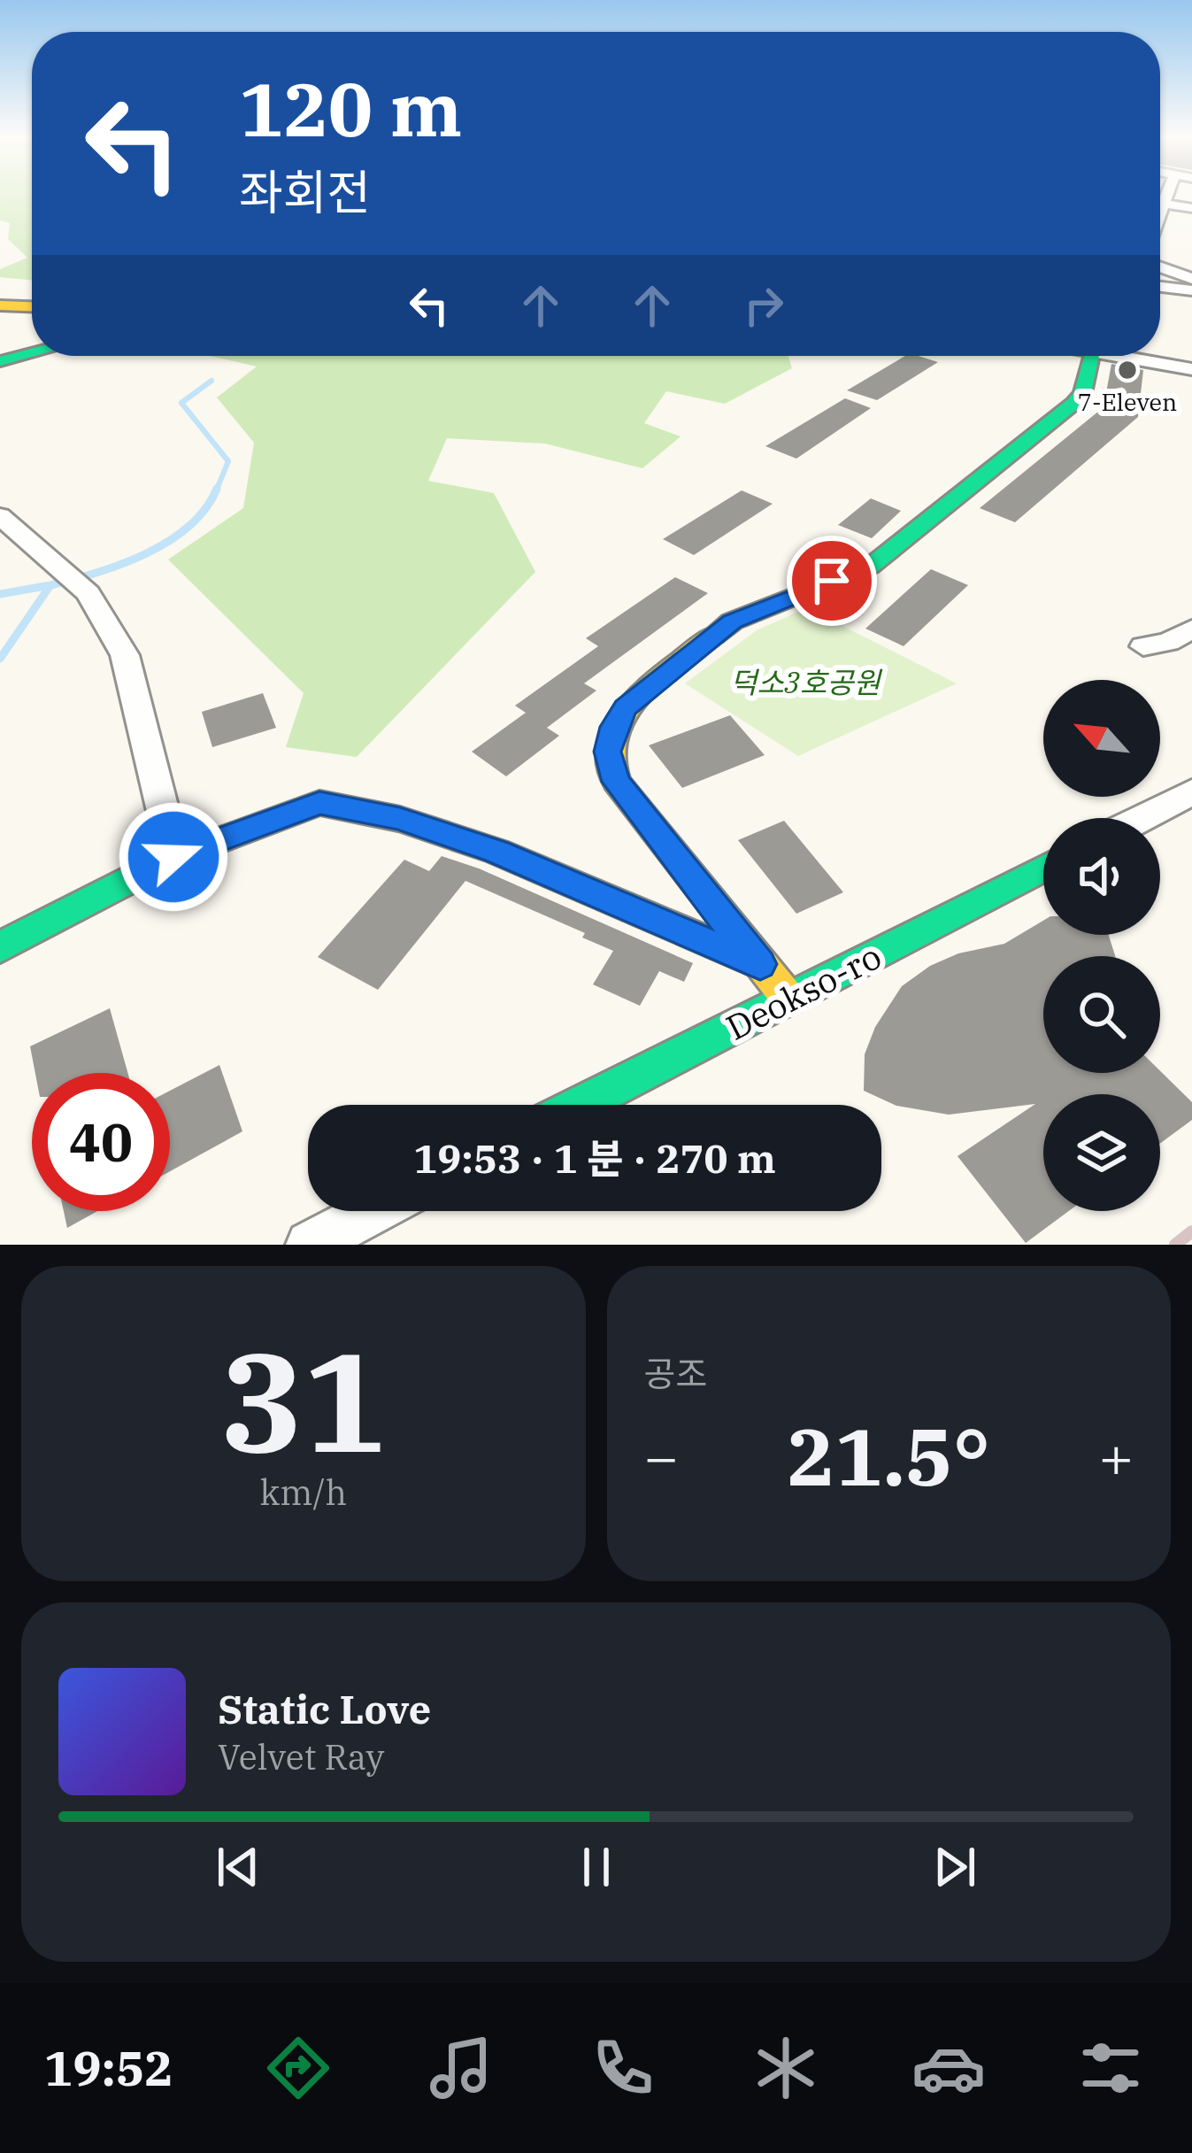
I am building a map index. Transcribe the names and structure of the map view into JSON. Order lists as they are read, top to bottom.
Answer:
{
  "streets": {
    "main road": ["Deokso-ro"]
  },
  "parks": ["덕소3호공원"],
  "places": ["7-Eleven"],
  "north": "top left",
  "page": {
    "turn": ["120 m", "좌회전"],
    "limit": "40",
    "trip": "19:53 · 1 분 · 270 m",
    "tile": [
      ["31", "km/h"],
      "공조"
    ],
    "heat": ["−", "21.5°", "+"],
    "song": ["Static Love", "Velvet Ray"],
    "tabs": "19:52"
  }
}
